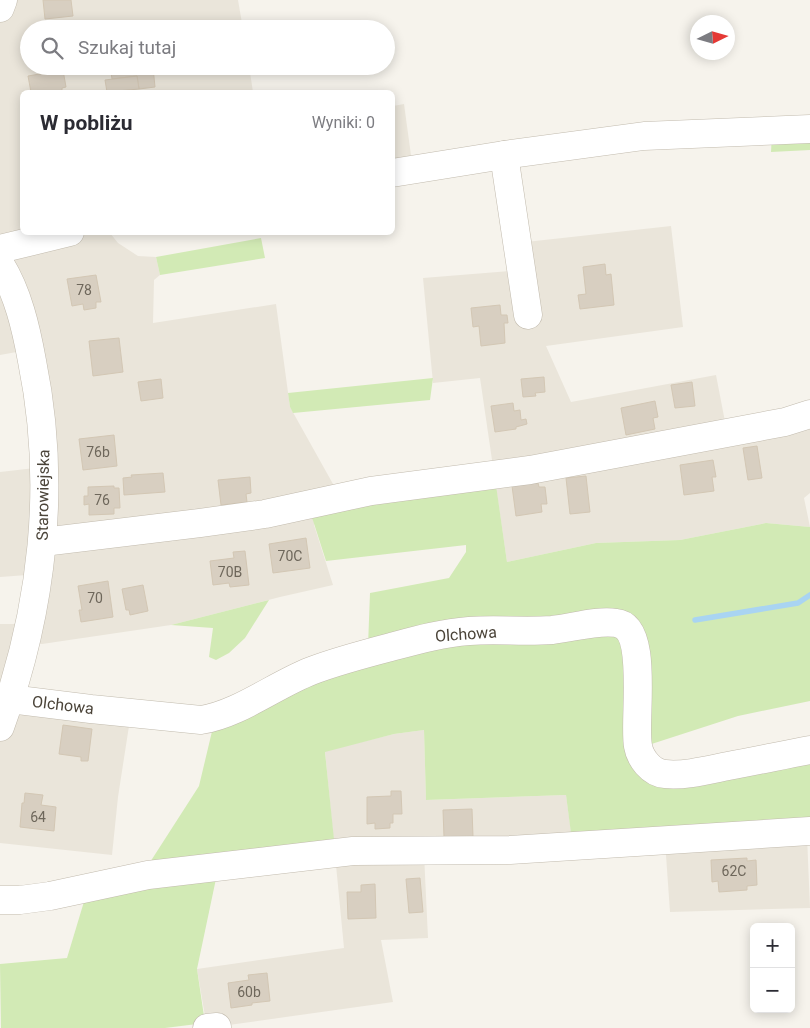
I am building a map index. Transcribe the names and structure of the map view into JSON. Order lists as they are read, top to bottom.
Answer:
{
  "streets": {
    "street": ["Starowiejska", "Olchowa"]
  },
  "crossings": [
    ["Starowiejska", "Olchowa"]
  ],
  "house_numbers": [
    "78",
    "76b",
    "76",
    "70C",
    "70B",
    "70",
    "64",
    "62C",
    "60b"
  ],
  "north": "right",
  "page": {
    "search": "Szukaj tutaj",
    "heading": ["W pobliżu", "Wyniki: 0"],
    "map_buttons": ["+", "−"]
  }
}
